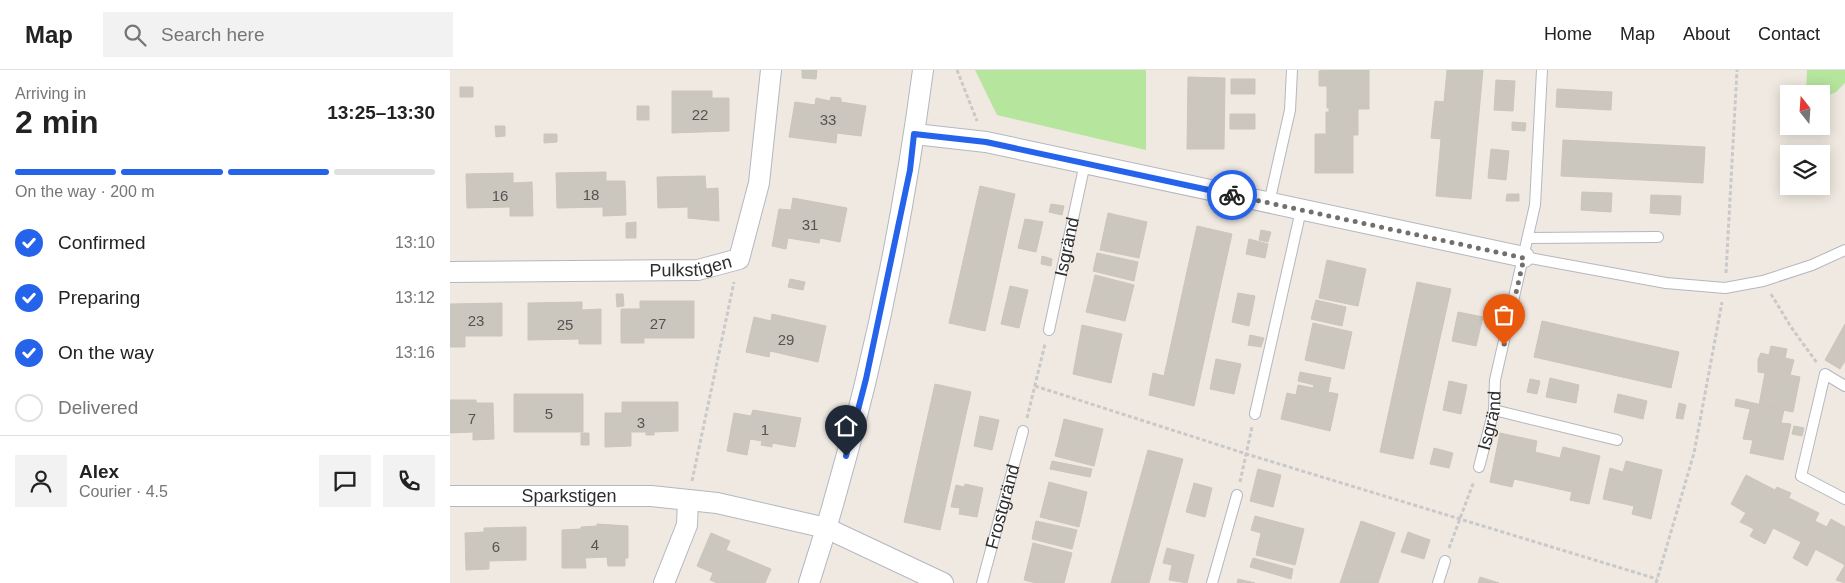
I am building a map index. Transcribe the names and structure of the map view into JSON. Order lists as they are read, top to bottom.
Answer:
{
  "streets": {
    "street": ["Pulkstigen", "Sparkstigen"],
    "lane": ["Isgränd", "Frostgränd"]
  },
  "house_numbers": [
    "22",
    "33",
    "18",
    "16",
    "31",
    "23",
    "27",
    "25",
    "29",
    "5",
    "7",
    "3",
    "1",
    "4",
    "6"
  ],
  "north": "top",
  "page": {
    "header": "Map",
    "search": "Search here",
    "nav": [
      "Home",
      "Map",
      "About",
      "Contact"
    ],
    "heading": ["2 min", "Arriving in", "13:25–13:30"],
    "panel": ["Alex", "Courier · 4.5"],
    "bar": "On the way · 200 m",
    "list": [
      ["Confirmed", "13:10"],
      ["Preparing", "13:12"],
      ["On the way", "13:16"],
      "Delivered"
    ]
  }
}
